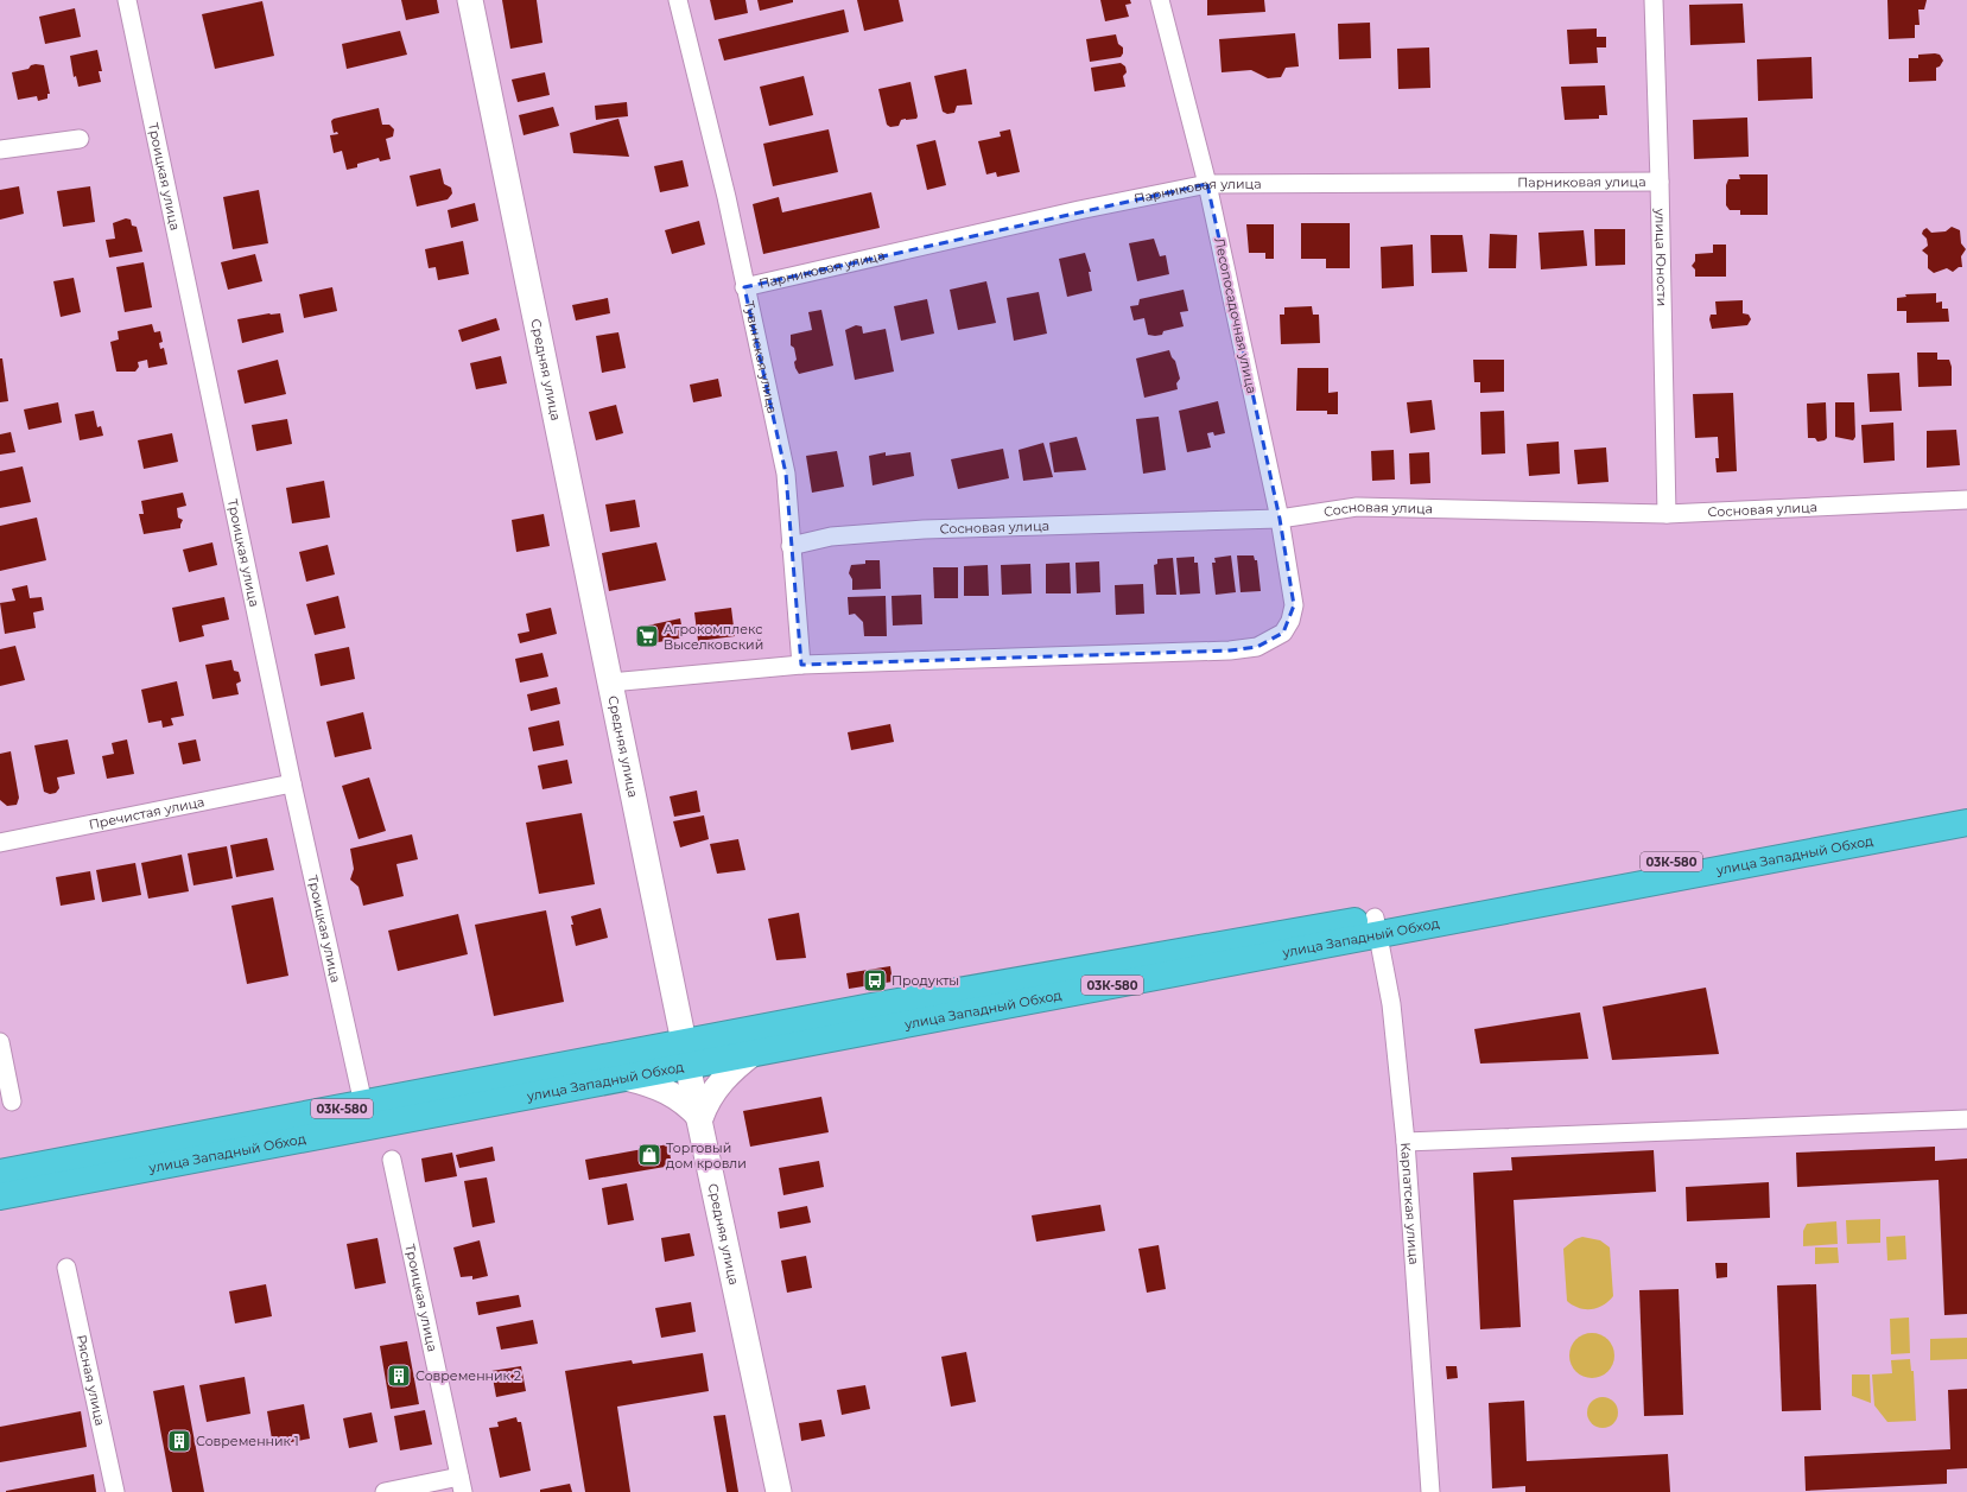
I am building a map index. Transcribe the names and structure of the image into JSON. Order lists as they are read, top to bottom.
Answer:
{
  "streets": {
    "highway": ["улица Западный Обход", "03К-580"],
    "street": [
      "Троицкая улица",
      "Парниковая улица",
      "улица Юности",
      "Лесопосадочная улица",
      "Тувинская улица",
      "Средняя улица",
      "Сосновая улица",
      "Пречистая улица",
      "Карпатская улица",
      "Рясная улица"
    ]
  },
  "crossings": [
    ["Троицкая улица", "Пречистая улица"],
    ["Троицкая улица", "улица Западный Обход"],
    ["Парниковая улица", "улица Юности"],
    ["Парниковая улица", "Лесопосадочная улица"],
    ["Парниковая улица", "Тувинская улица"],
    ["улица Юности", "Сосновая улица"],
    ["Лесопосадочная улица", "Тувинская улица"],
    ["Лесопосадочная улица", "Сосновая улица"],
    ["Тувинская улица", "Сосновая улица"],
    ["Средняя улица", "улица Западный Обход"],
    ["улица Западный Обход", "Карпатская улица"]
  ],
  "places": {
    "supermarket": ["Агрокомплекс Выселковский"],
    "bus stop": ["Продукты"],
    "shop": ["Торговый дом кровли"],
    "building": ["Современник 2", "Современник 1"]
  }
}
